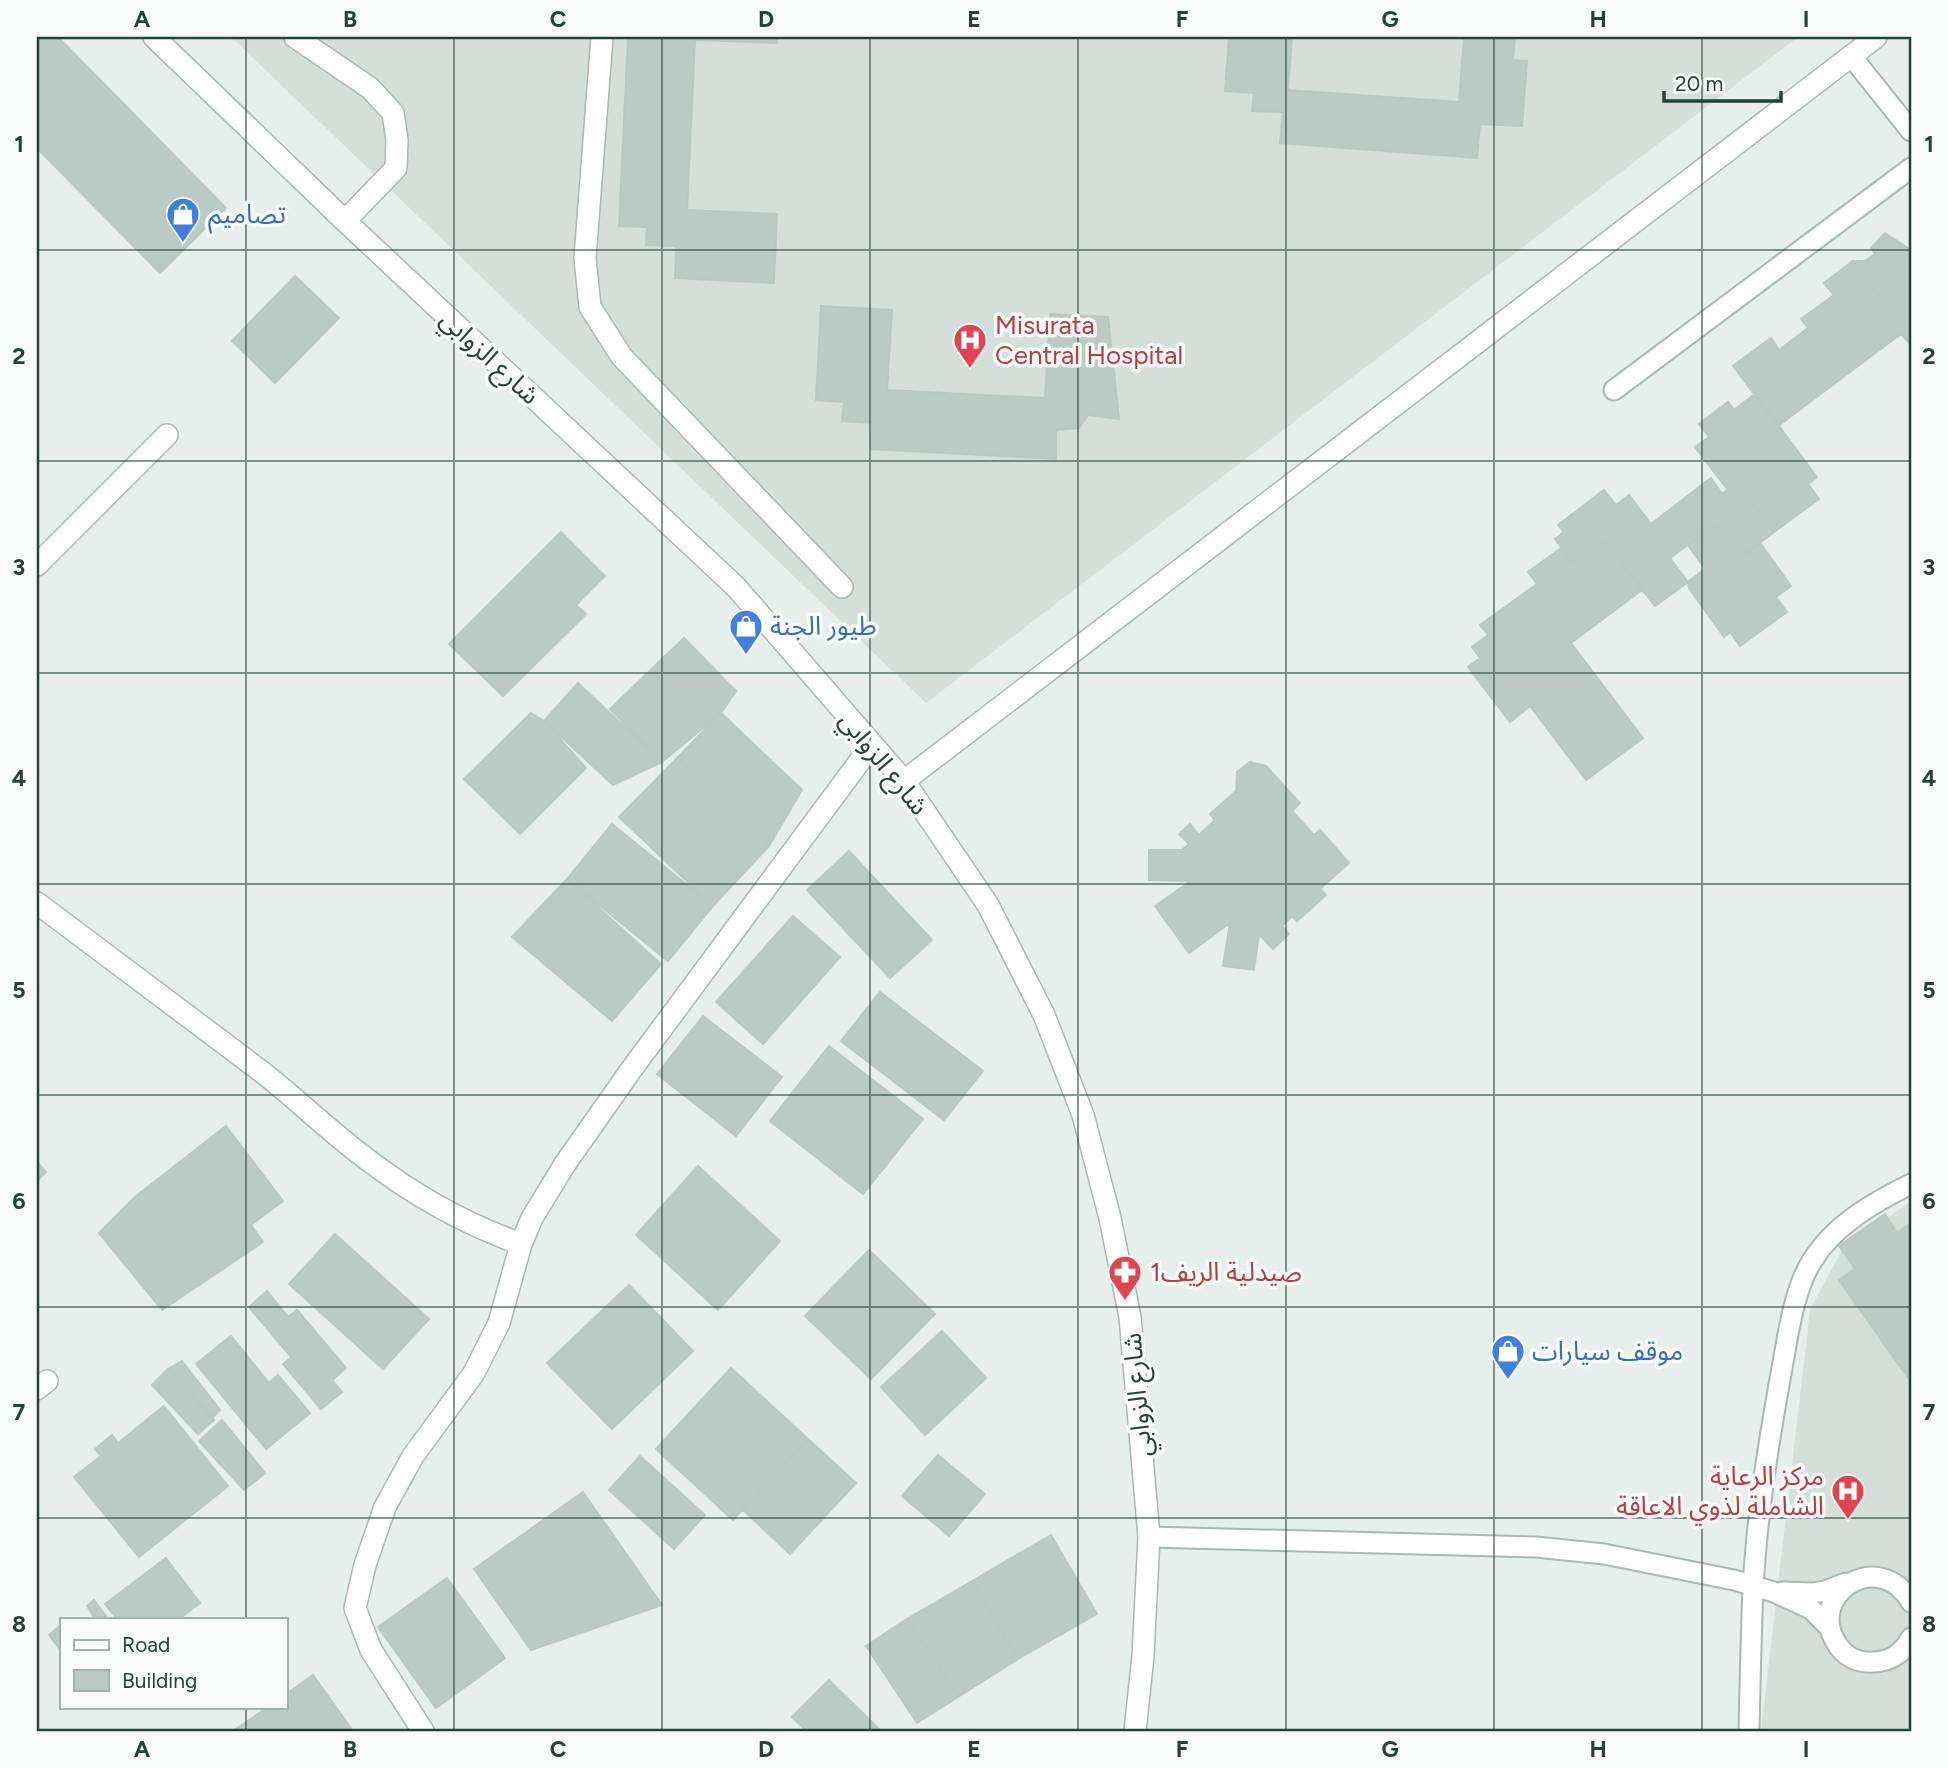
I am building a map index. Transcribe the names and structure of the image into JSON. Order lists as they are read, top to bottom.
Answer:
{
  "streets": {
    "street": ["شارع الزوابي"]
  },
  "places": {
    "shop": ["تصاميم", "طيور الجنة", "موقف سيارات"],
    "hospital": ["Misurata Central Hospital", "مركز الرعاية الشاملة لذوي الاعاقة"],
    "pharmacy": ["صيدلية الريف1"]
  },
  "legend": ["Road", "Building"],
  "scale_bar": "20 m",
  "grid": {
    "columns": [
      "A",
      "B",
      "C",
      "D",
      "E",
      "F",
      "G",
      "H",
      "I"
    ],
    "rows": [
      "1",
      "2",
      "3",
      "4",
      "5",
      "6",
      "7",
      "8"
    ]
  }
}
